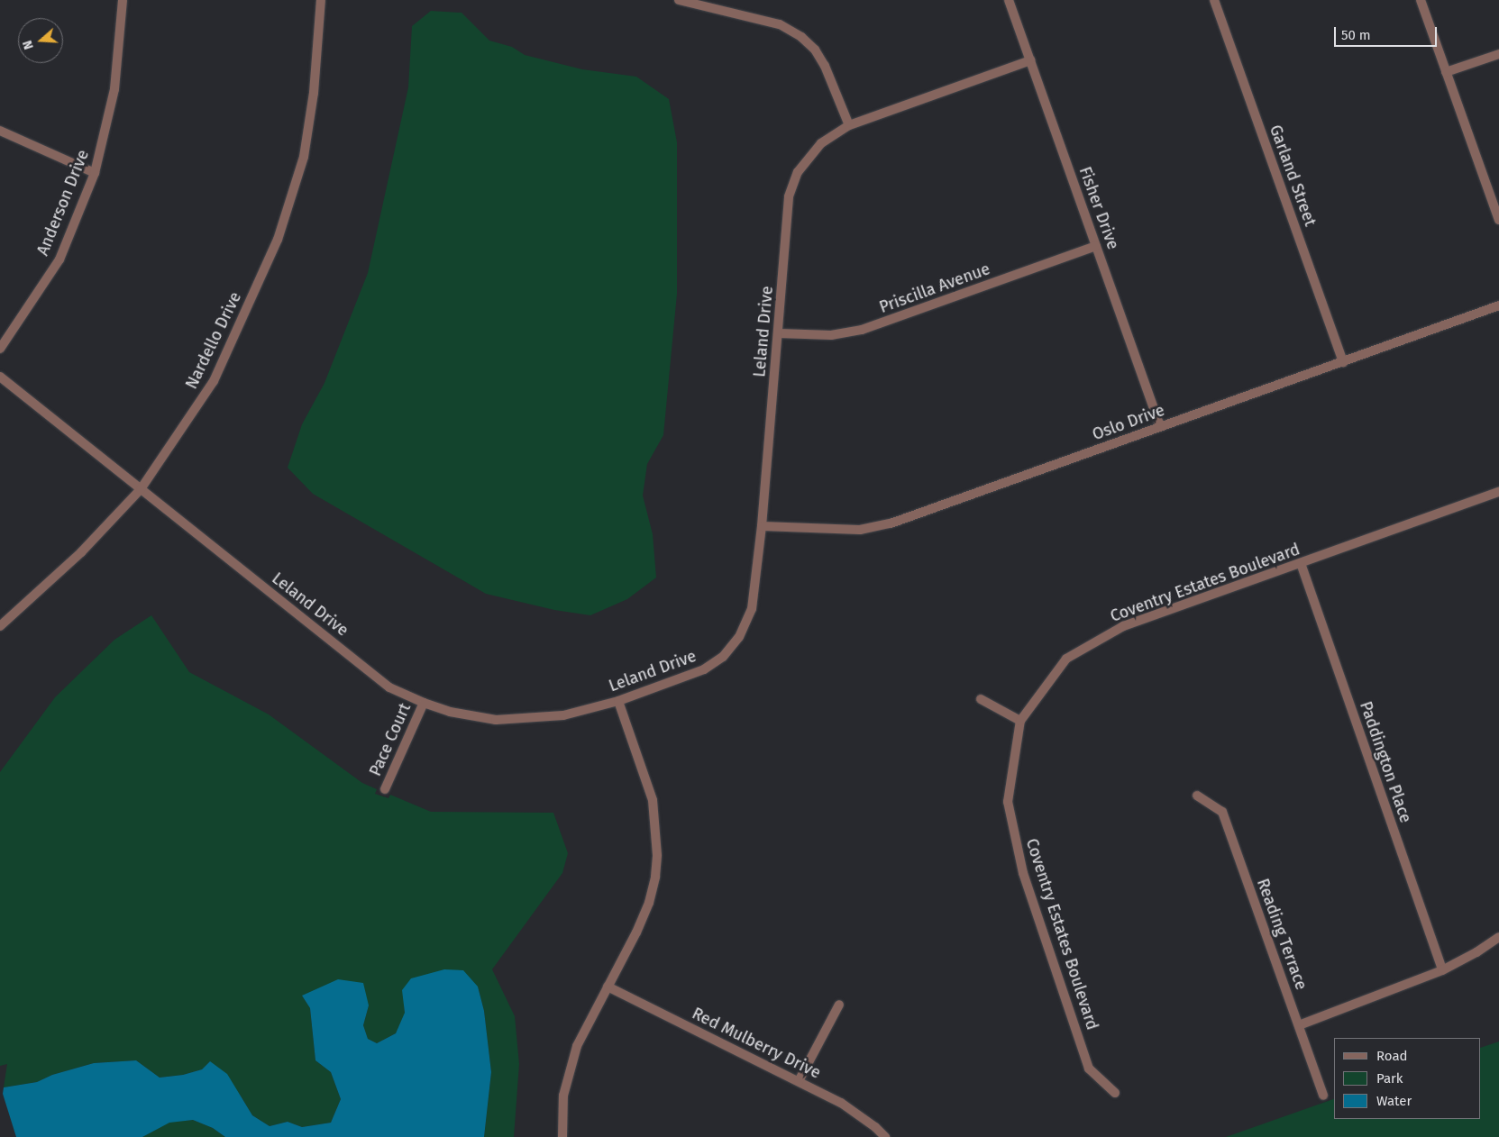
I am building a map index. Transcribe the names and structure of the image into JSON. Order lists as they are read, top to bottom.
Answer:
{
  "streets": {
    "street": [
      "Garland Street",
      "Anderson Drive",
      "Fisher Drive",
      "Priscilla Avenue",
      "Leland Drive",
      "Nardello Drive",
      "Oslo Drive",
      "Coventry Estates Boulevard",
      "Pace Court",
      "Paddington Place",
      "Reading Terrace",
      "Red Mulberry Drive"
    ]
  },
  "crossings": [
    ["Garland Street", "Oslo Drive"],
    ["Fisher Drive", "Priscilla Avenue"],
    ["Fisher Drive", "Leland Drive"],
    ["Fisher Drive", "Oslo Drive"],
    ["Priscilla Avenue", "Leland Drive"],
    ["Leland Drive", "Nardello Drive"],
    ["Leland Drive", "Oslo Drive"],
    ["Leland Drive", "Pace Court"],
    ["Coventry Estates Boulevard", "Paddington Place"]
  ],
  "legend": ["Road", "Park", "Water"],
  "scale_bar": "50 m",
  "north": "left"
}
